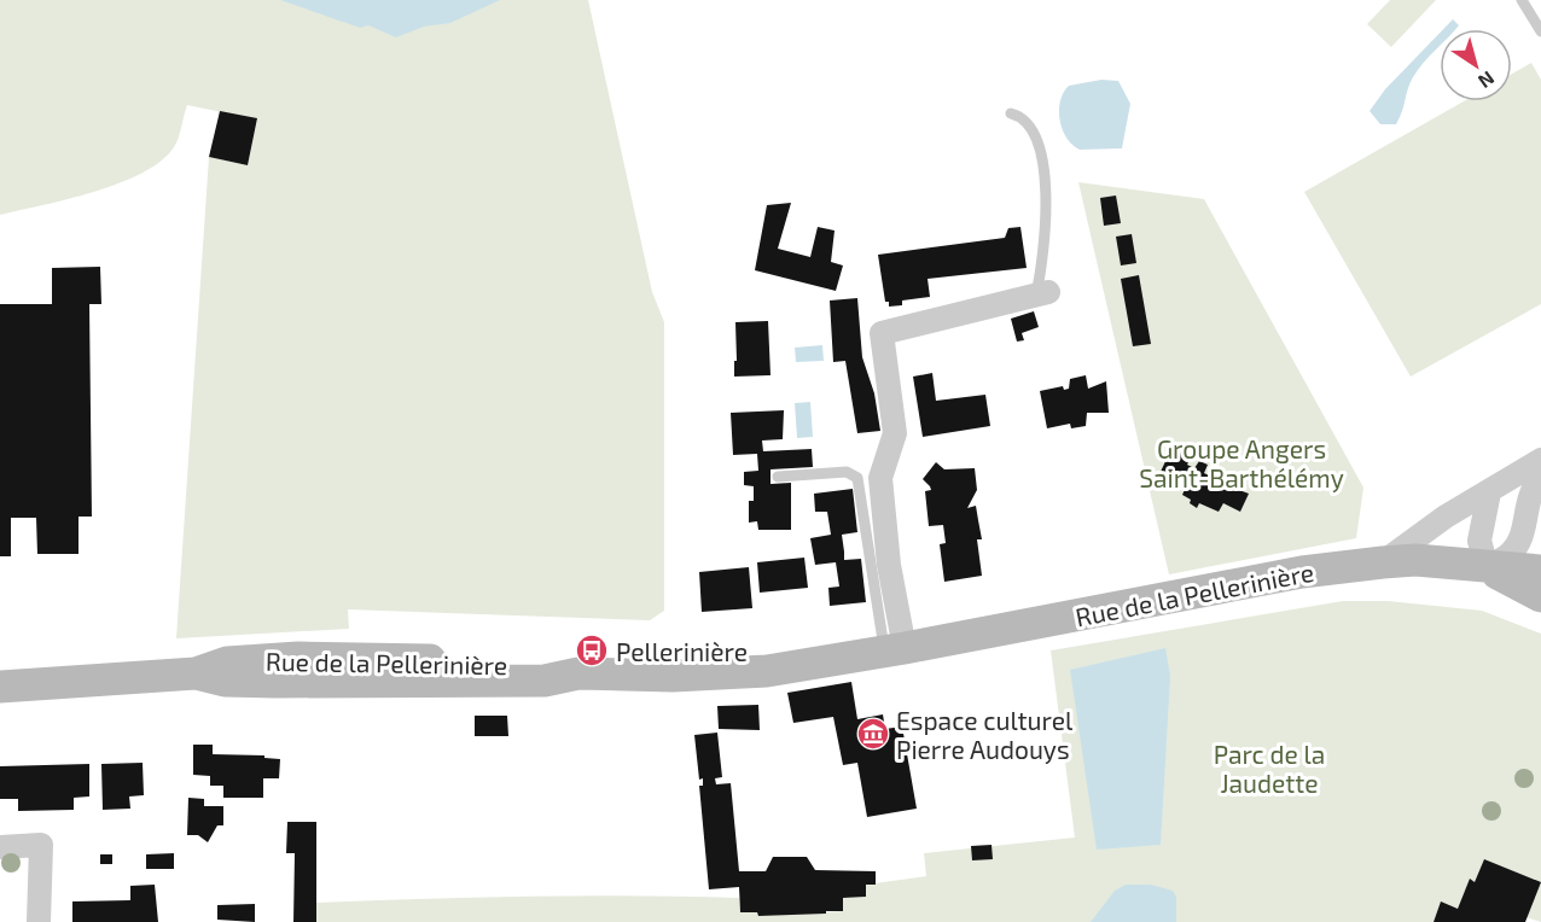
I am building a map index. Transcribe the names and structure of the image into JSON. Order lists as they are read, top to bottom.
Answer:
{
  "streets": {
    "street": ["Rue de la Pellerinière"]
  },
  "parks": ["Groupe Angers Saint-Barthélémy", "Parc de la Jaudette"],
  "places": {
    "bus stop": ["Pellerinière"],
    "museum": ["Espace culturel Pierre Audouys"]
  },
  "north": "bottom right"
}
